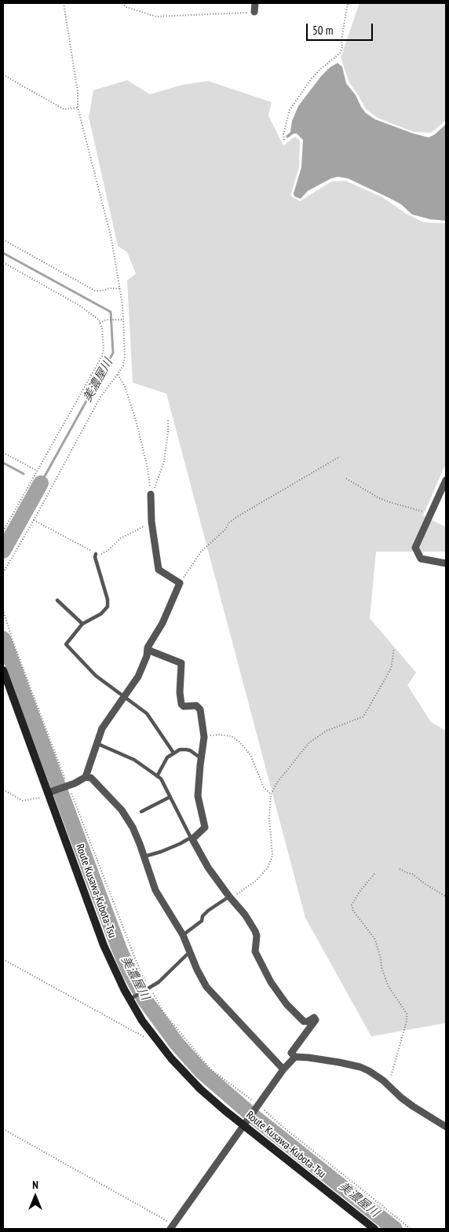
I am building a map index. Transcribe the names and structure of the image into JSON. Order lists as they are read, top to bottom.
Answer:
{
  "streets": {
    "main road": ["Route Kusawa-Kubota-Tsu"]
  },
  "water": ["美濃屋川"],
  "scale_bar": "50 m",
  "north": "top"
}
